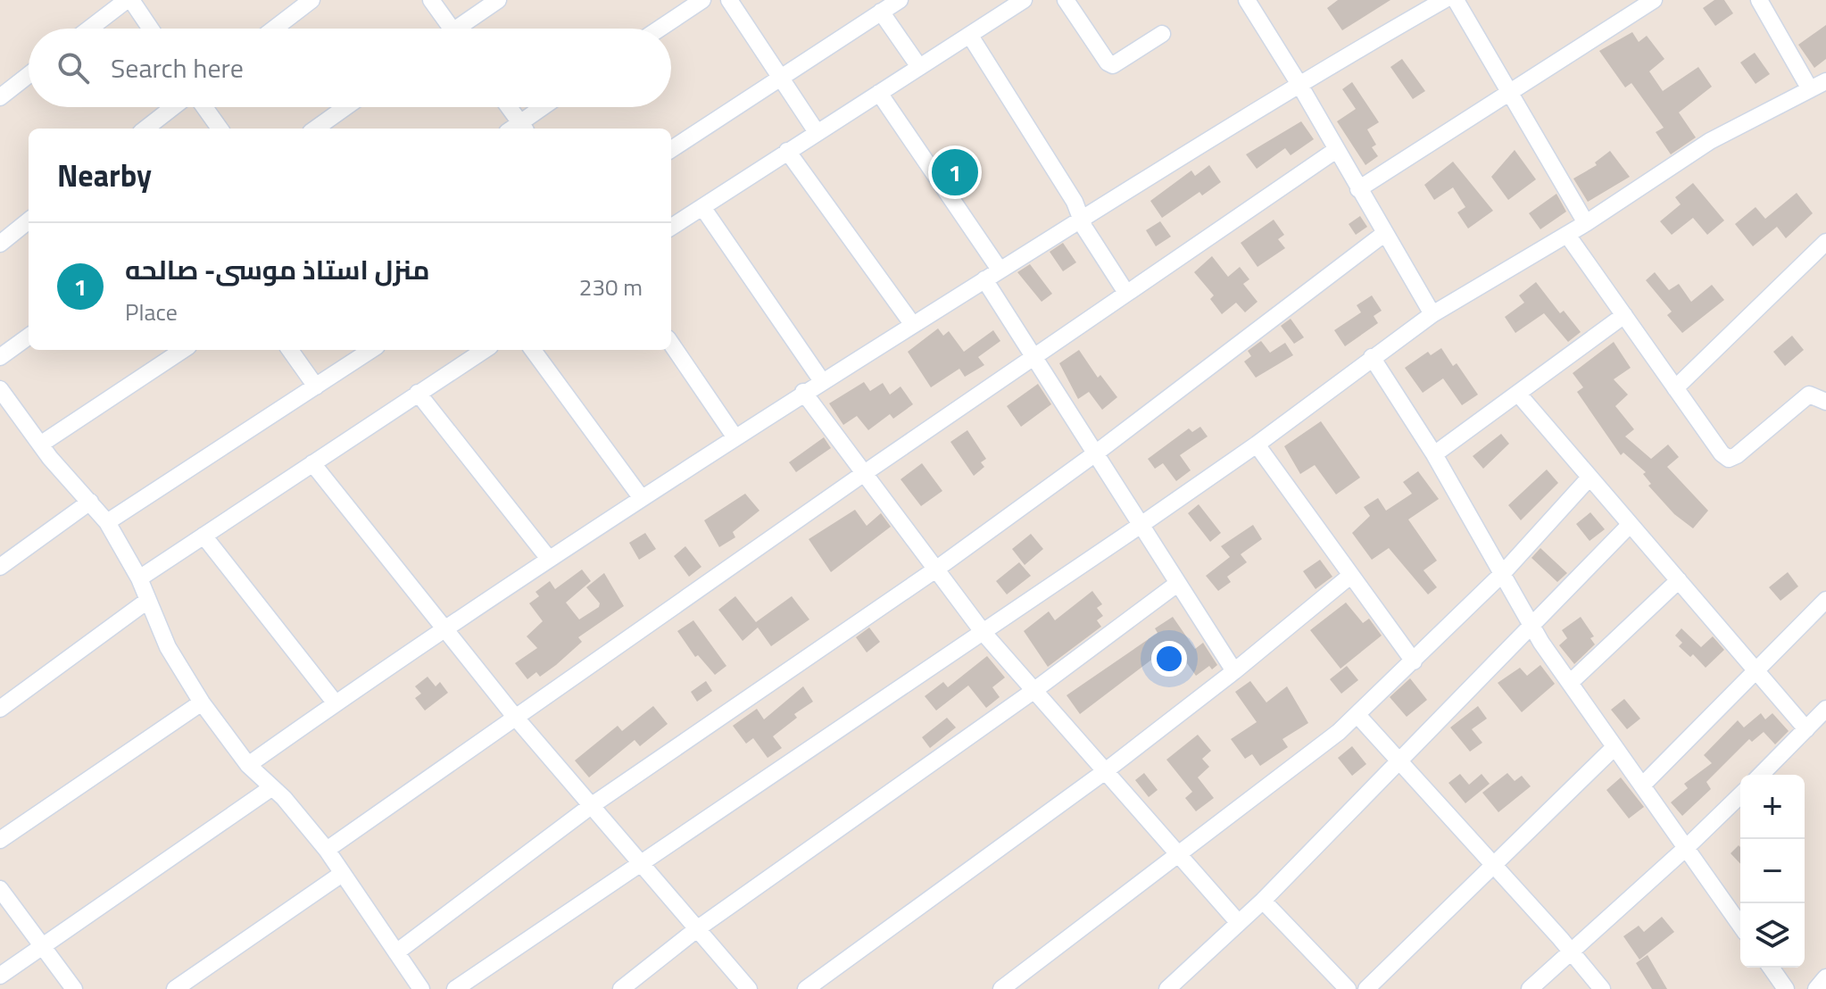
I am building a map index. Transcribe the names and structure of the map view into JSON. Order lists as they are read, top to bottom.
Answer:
{
  "page": {
    "search": "Search here",
    "heading": "Nearby",
    "pins": "1",
    "list": [
      {
        "mark": "1",
        "name": "منزل استاذ موسى- صالحه",
        "note": "Place",
        "value": "230 m"
      }
    ],
    "map_buttons": ["+", "−"]
  }
}
